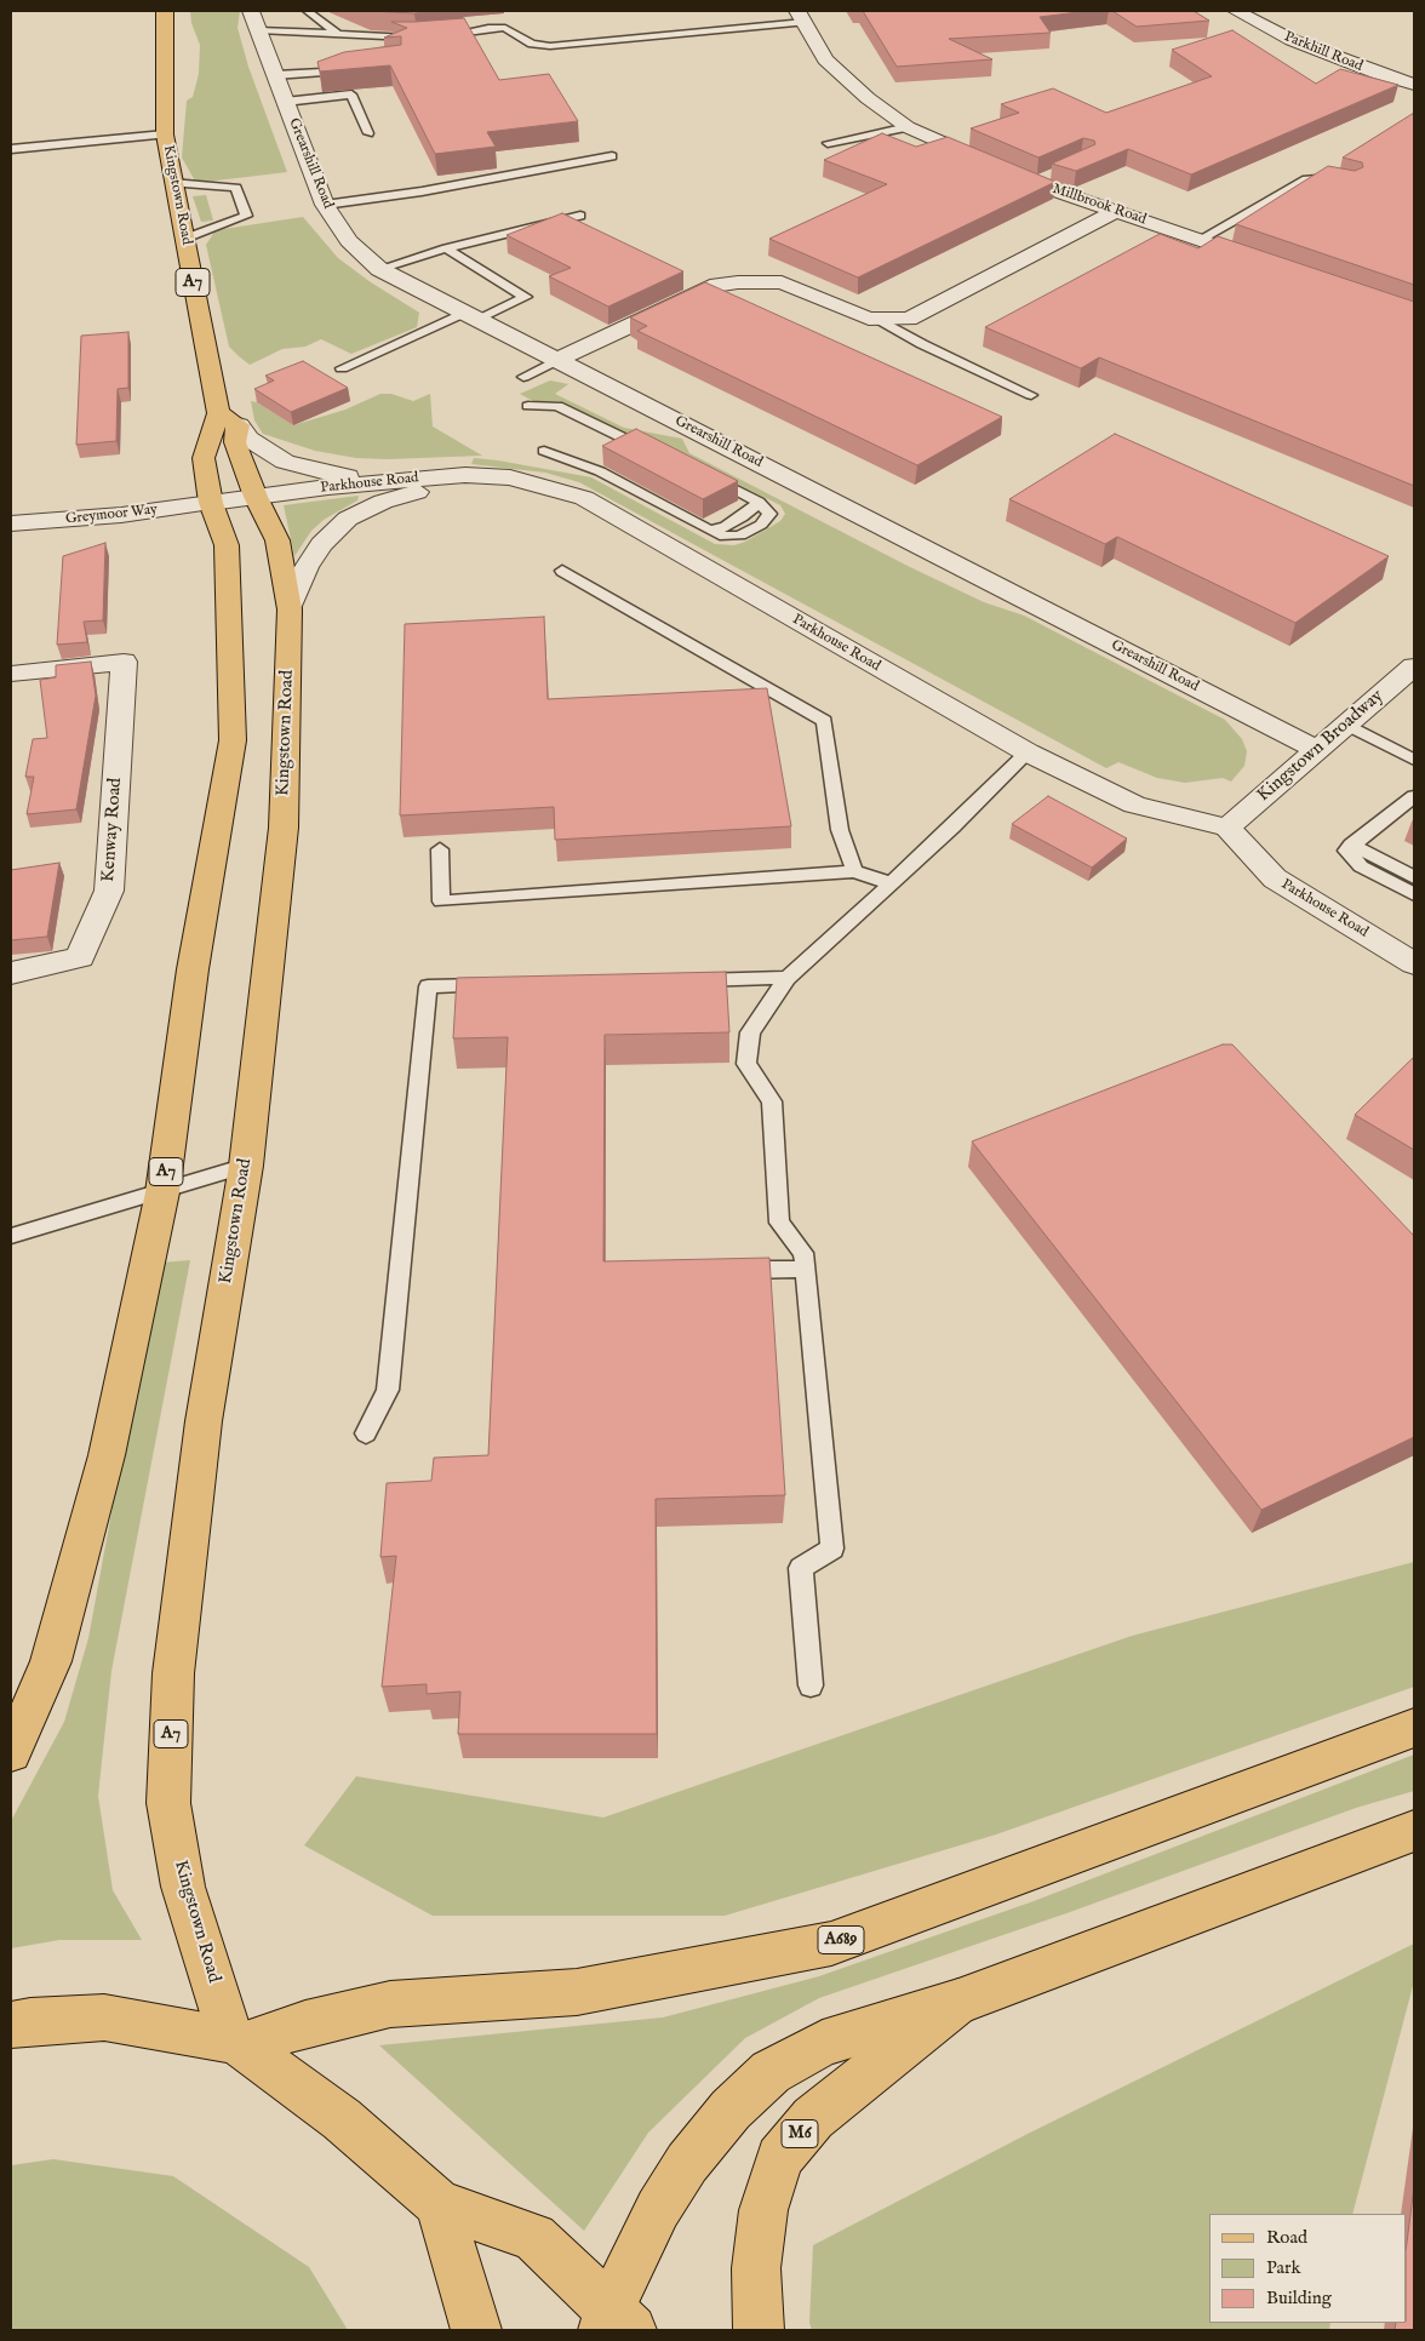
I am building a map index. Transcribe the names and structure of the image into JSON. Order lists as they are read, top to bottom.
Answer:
{
  "streets": {
    "main road": [
      "Kingstown Road",
      "A7",
      "A689",
      "M6"
    ],
    "street": [
      "Parkhill Road",
      "Grearshill Road",
      "Millbrook Road",
      "Parkhouse Road",
      "Greymoor Way",
      "Kingstown Broadway",
      "Kenway Road"
    ]
  },
  "crossings": [
    ["Grearshill Road", "Kingstown Broadway"],
    ["Kingstown Road", "Parkhouse Road"],
    ["Kingstown Road", "Greymoor Way"],
    ["Kingstown Road", "A689"],
    ["Parkhouse Road", "Greymoor Way"],
    ["Parkhouse Road", "Kingstown Broadway"]
  ],
  "legend": ["Road", "Park", "Building"]
}
